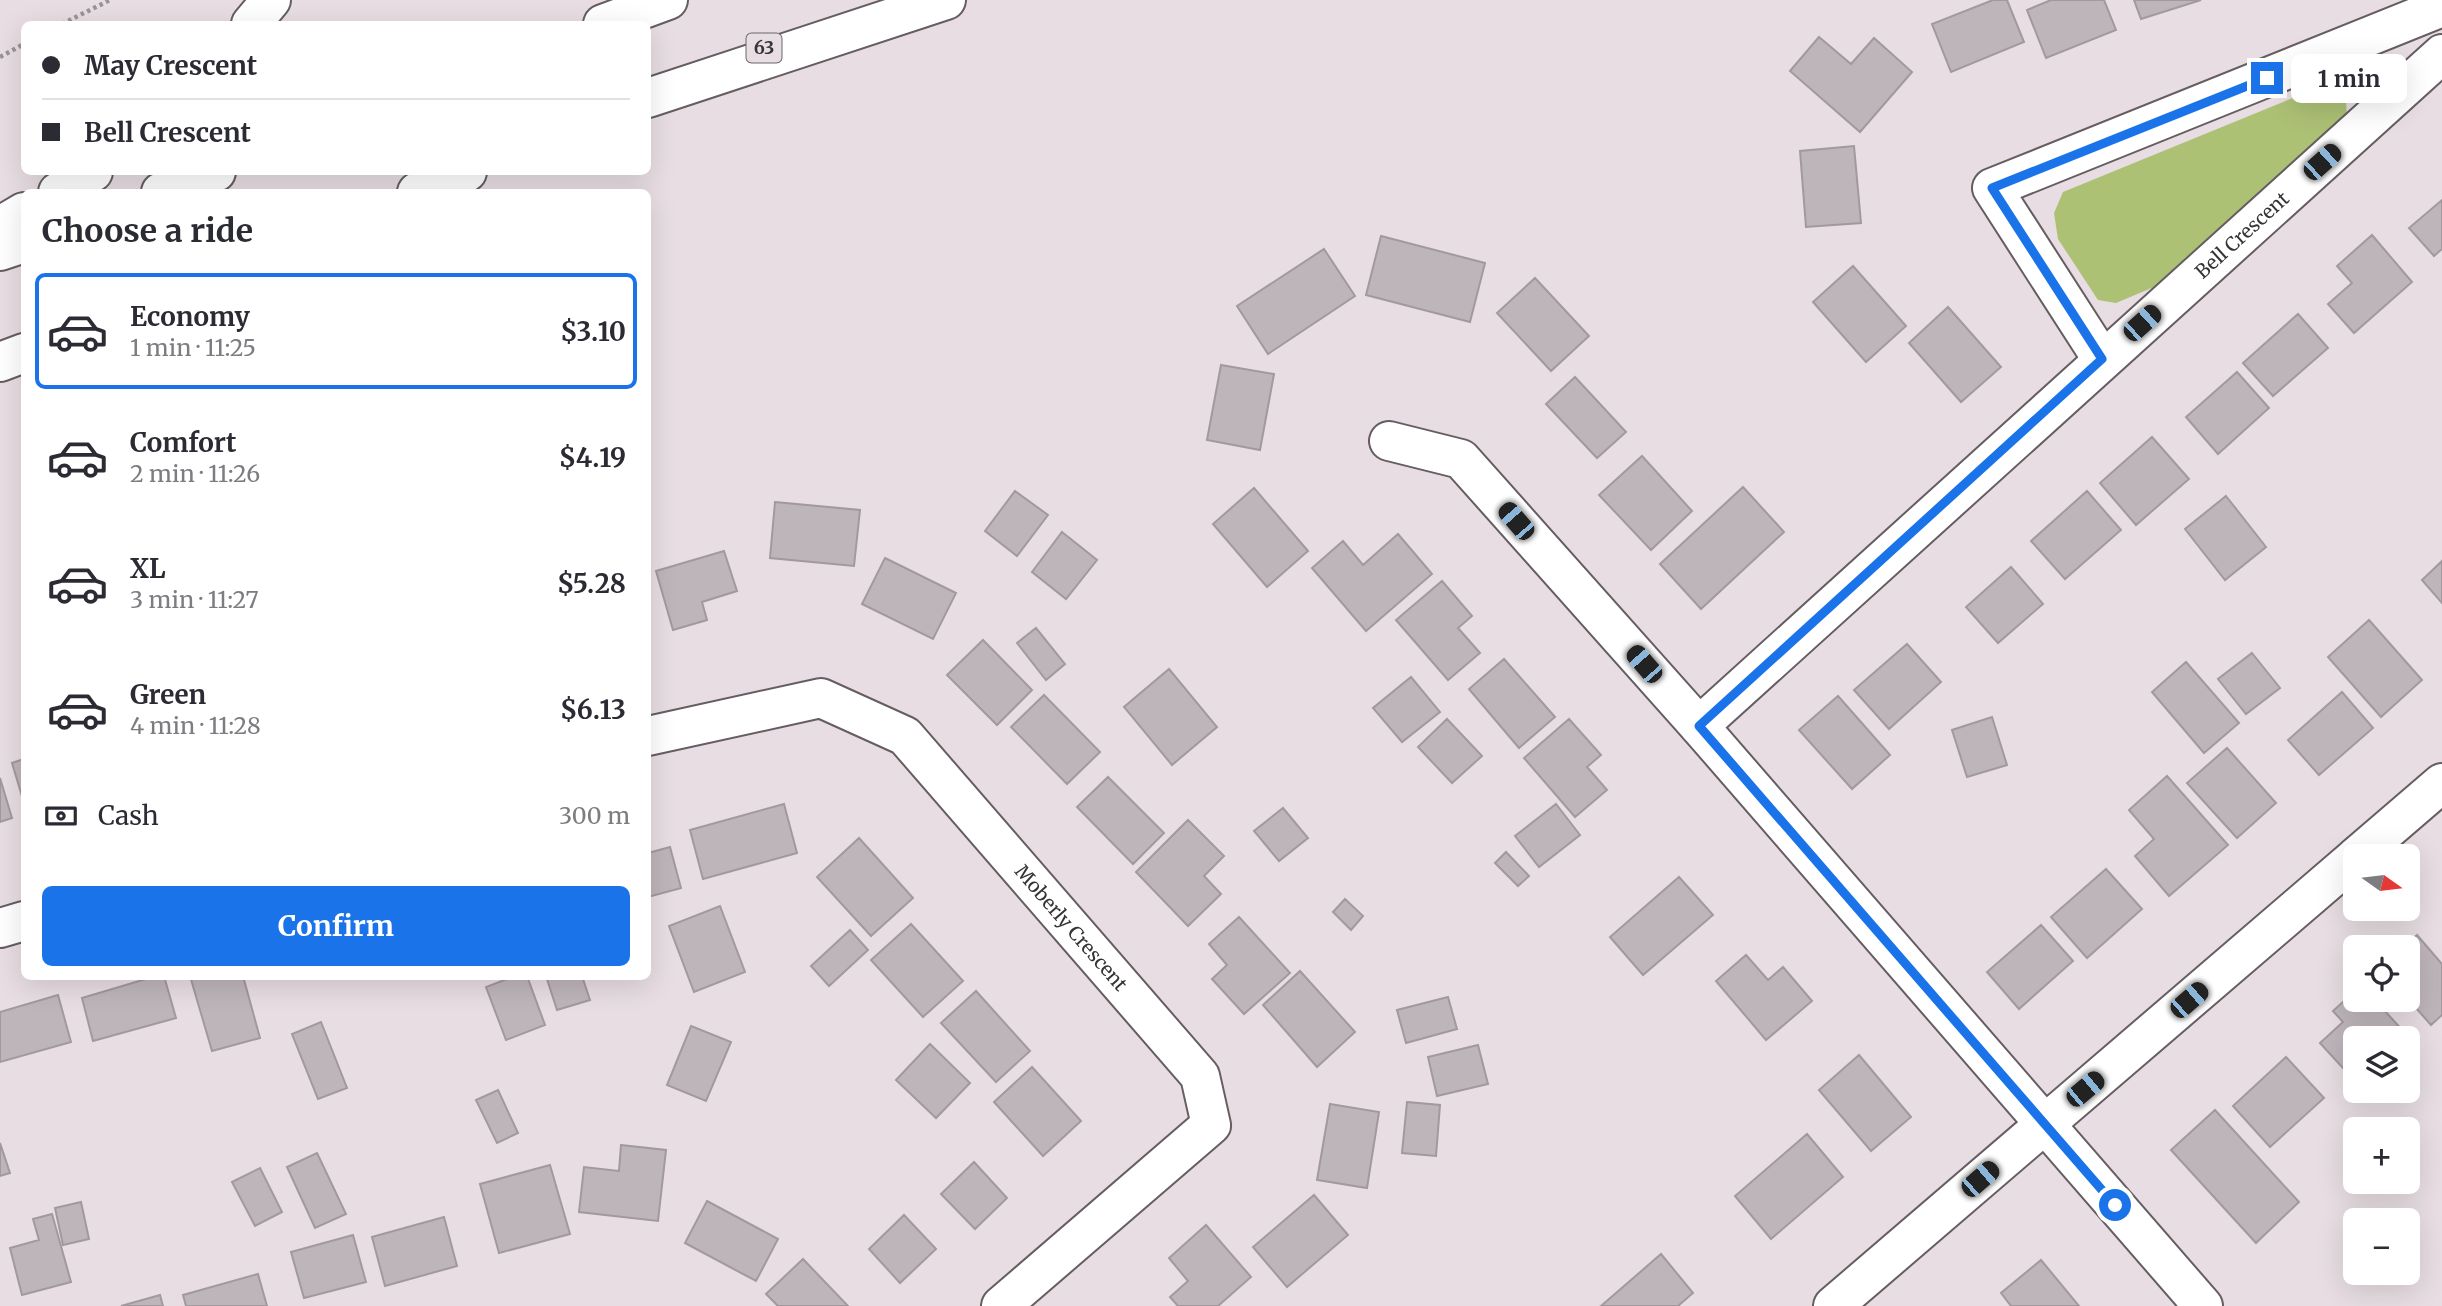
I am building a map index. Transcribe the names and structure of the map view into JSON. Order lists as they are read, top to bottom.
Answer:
{
  "streets": {
    "main road": ["63", "Bell Crescent", "Moberly Crescent"]
  },
  "north": "right",
  "page": {
    "banner": ["May Crescent", "Bell Crescent"],
    "bubble": "1 min",
    "heading": "Choose a ride",
    "list": [
      {
        "name": "Economy",
        "note": "1 min · 11:25",
        "value": "$3.10"
      },
      {
        "name": "Comfort",
        "note": "2 min · 11:26",
        "value": "$4.19"
      },
      {
        "name": "XL",
        "note": "3 min · 11:27",
        "value": "$5.28"
      },
      {
        "name": "Green",
        "note": "4 min · 11:28",
        "value": "$6.13"
      }
    ],
    "pay": ["Cash", "300 m"],
    "map_buttons": ["+", "−"],
    "buttons": "Confirm"
  }
}
